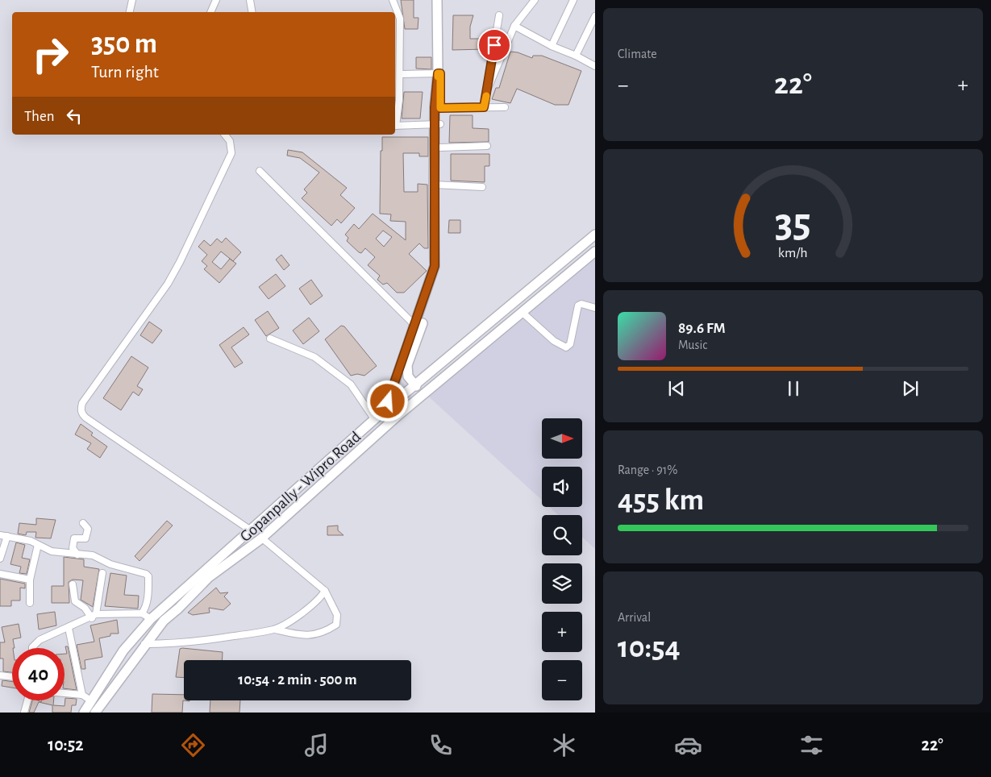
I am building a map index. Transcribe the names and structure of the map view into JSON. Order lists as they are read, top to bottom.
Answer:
{
  "streets": {
    "main road": ["Gopanpally - Wipro Road"]
  },
  "north": "right",
  "page": {
    "tile": [
      "Climate",
      ["Range · 91%", "455 km"],
      ["Arrival", "10:54"]
    ],
    "turn": ["350 m", "Turn right"],
    "heat": ["−", "22°", "+"],
    "then": "Then",
    "song": ["89.6 FM", "Music"],
    "map_buttons": ["+", "−"],
    "limit": "40",
    "trip": "10:54 · 2 min · 500 m",
    "tabs": ["10:52", "22°"],
    "gauge": ["35", "km/h"]
  }
}
